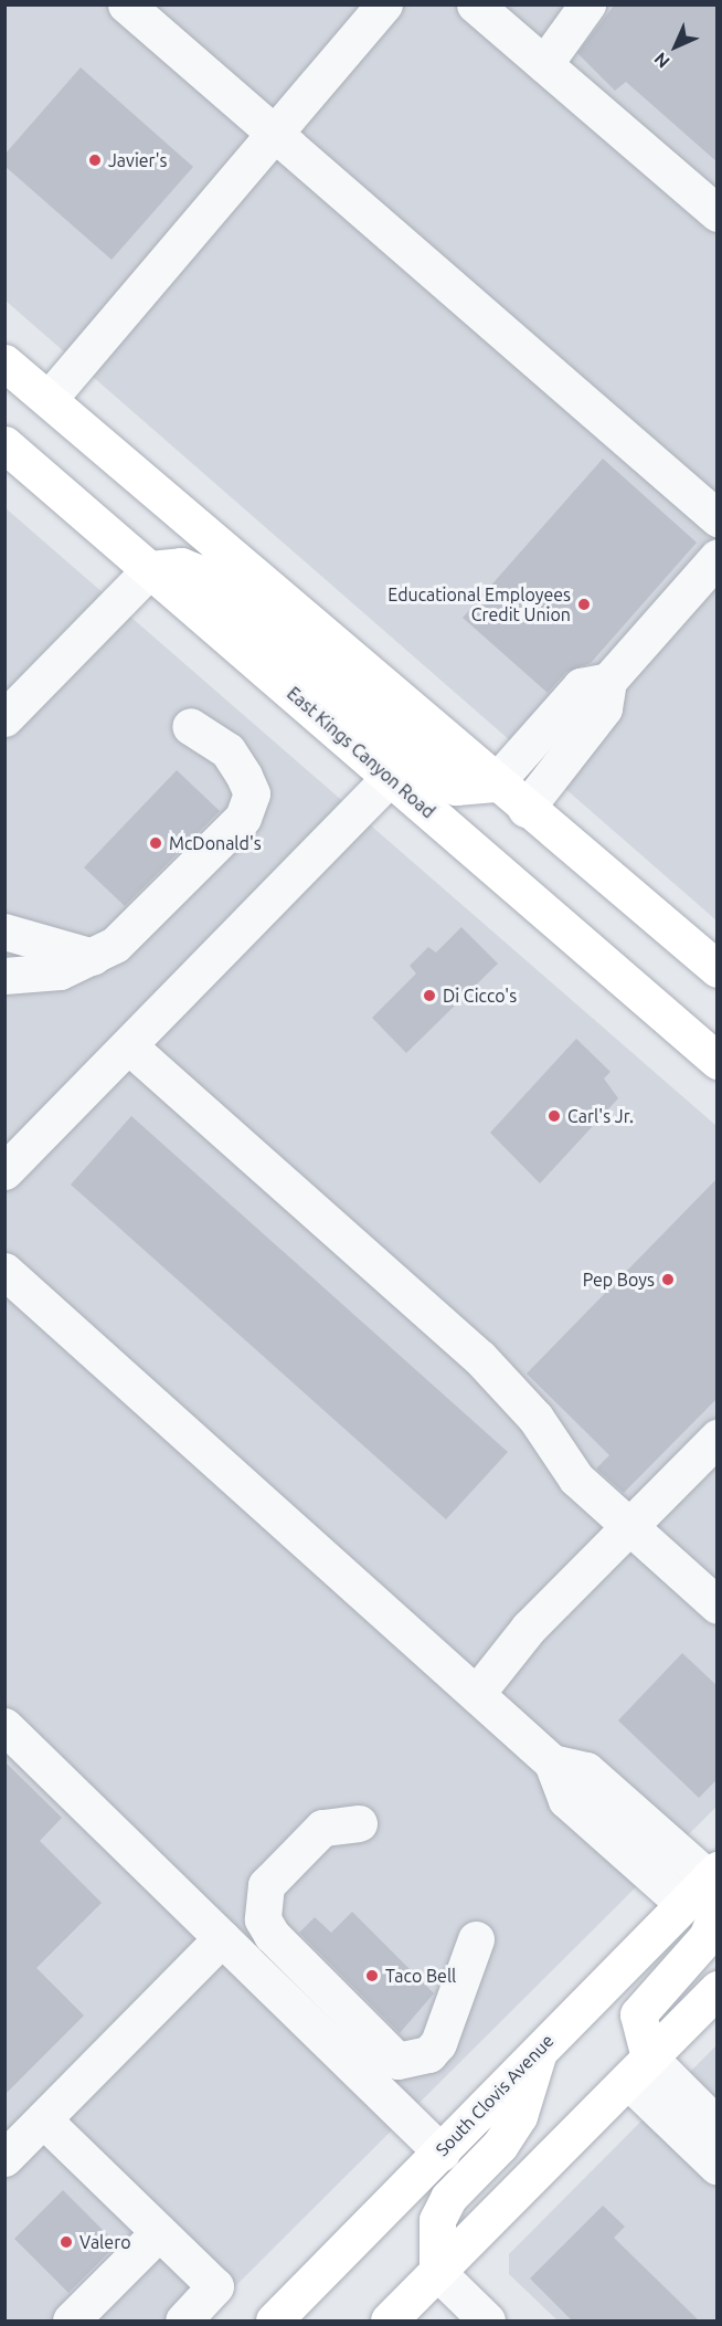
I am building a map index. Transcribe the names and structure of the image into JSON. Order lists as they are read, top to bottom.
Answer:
{
  "streets": {
    "main road": ["East Kings Canyon Road", "South Clovis Avenue"]
  },
  "places": [
    "Javier's",
    "Educational Employees Credit Union",
    "McDonald's",
    "Di Cicco's",
    "Carl's Jr.",
    "Pep Boys",
    "Taco Bell",
    "Valero"
  ],
  "north": "bottom left"
}
